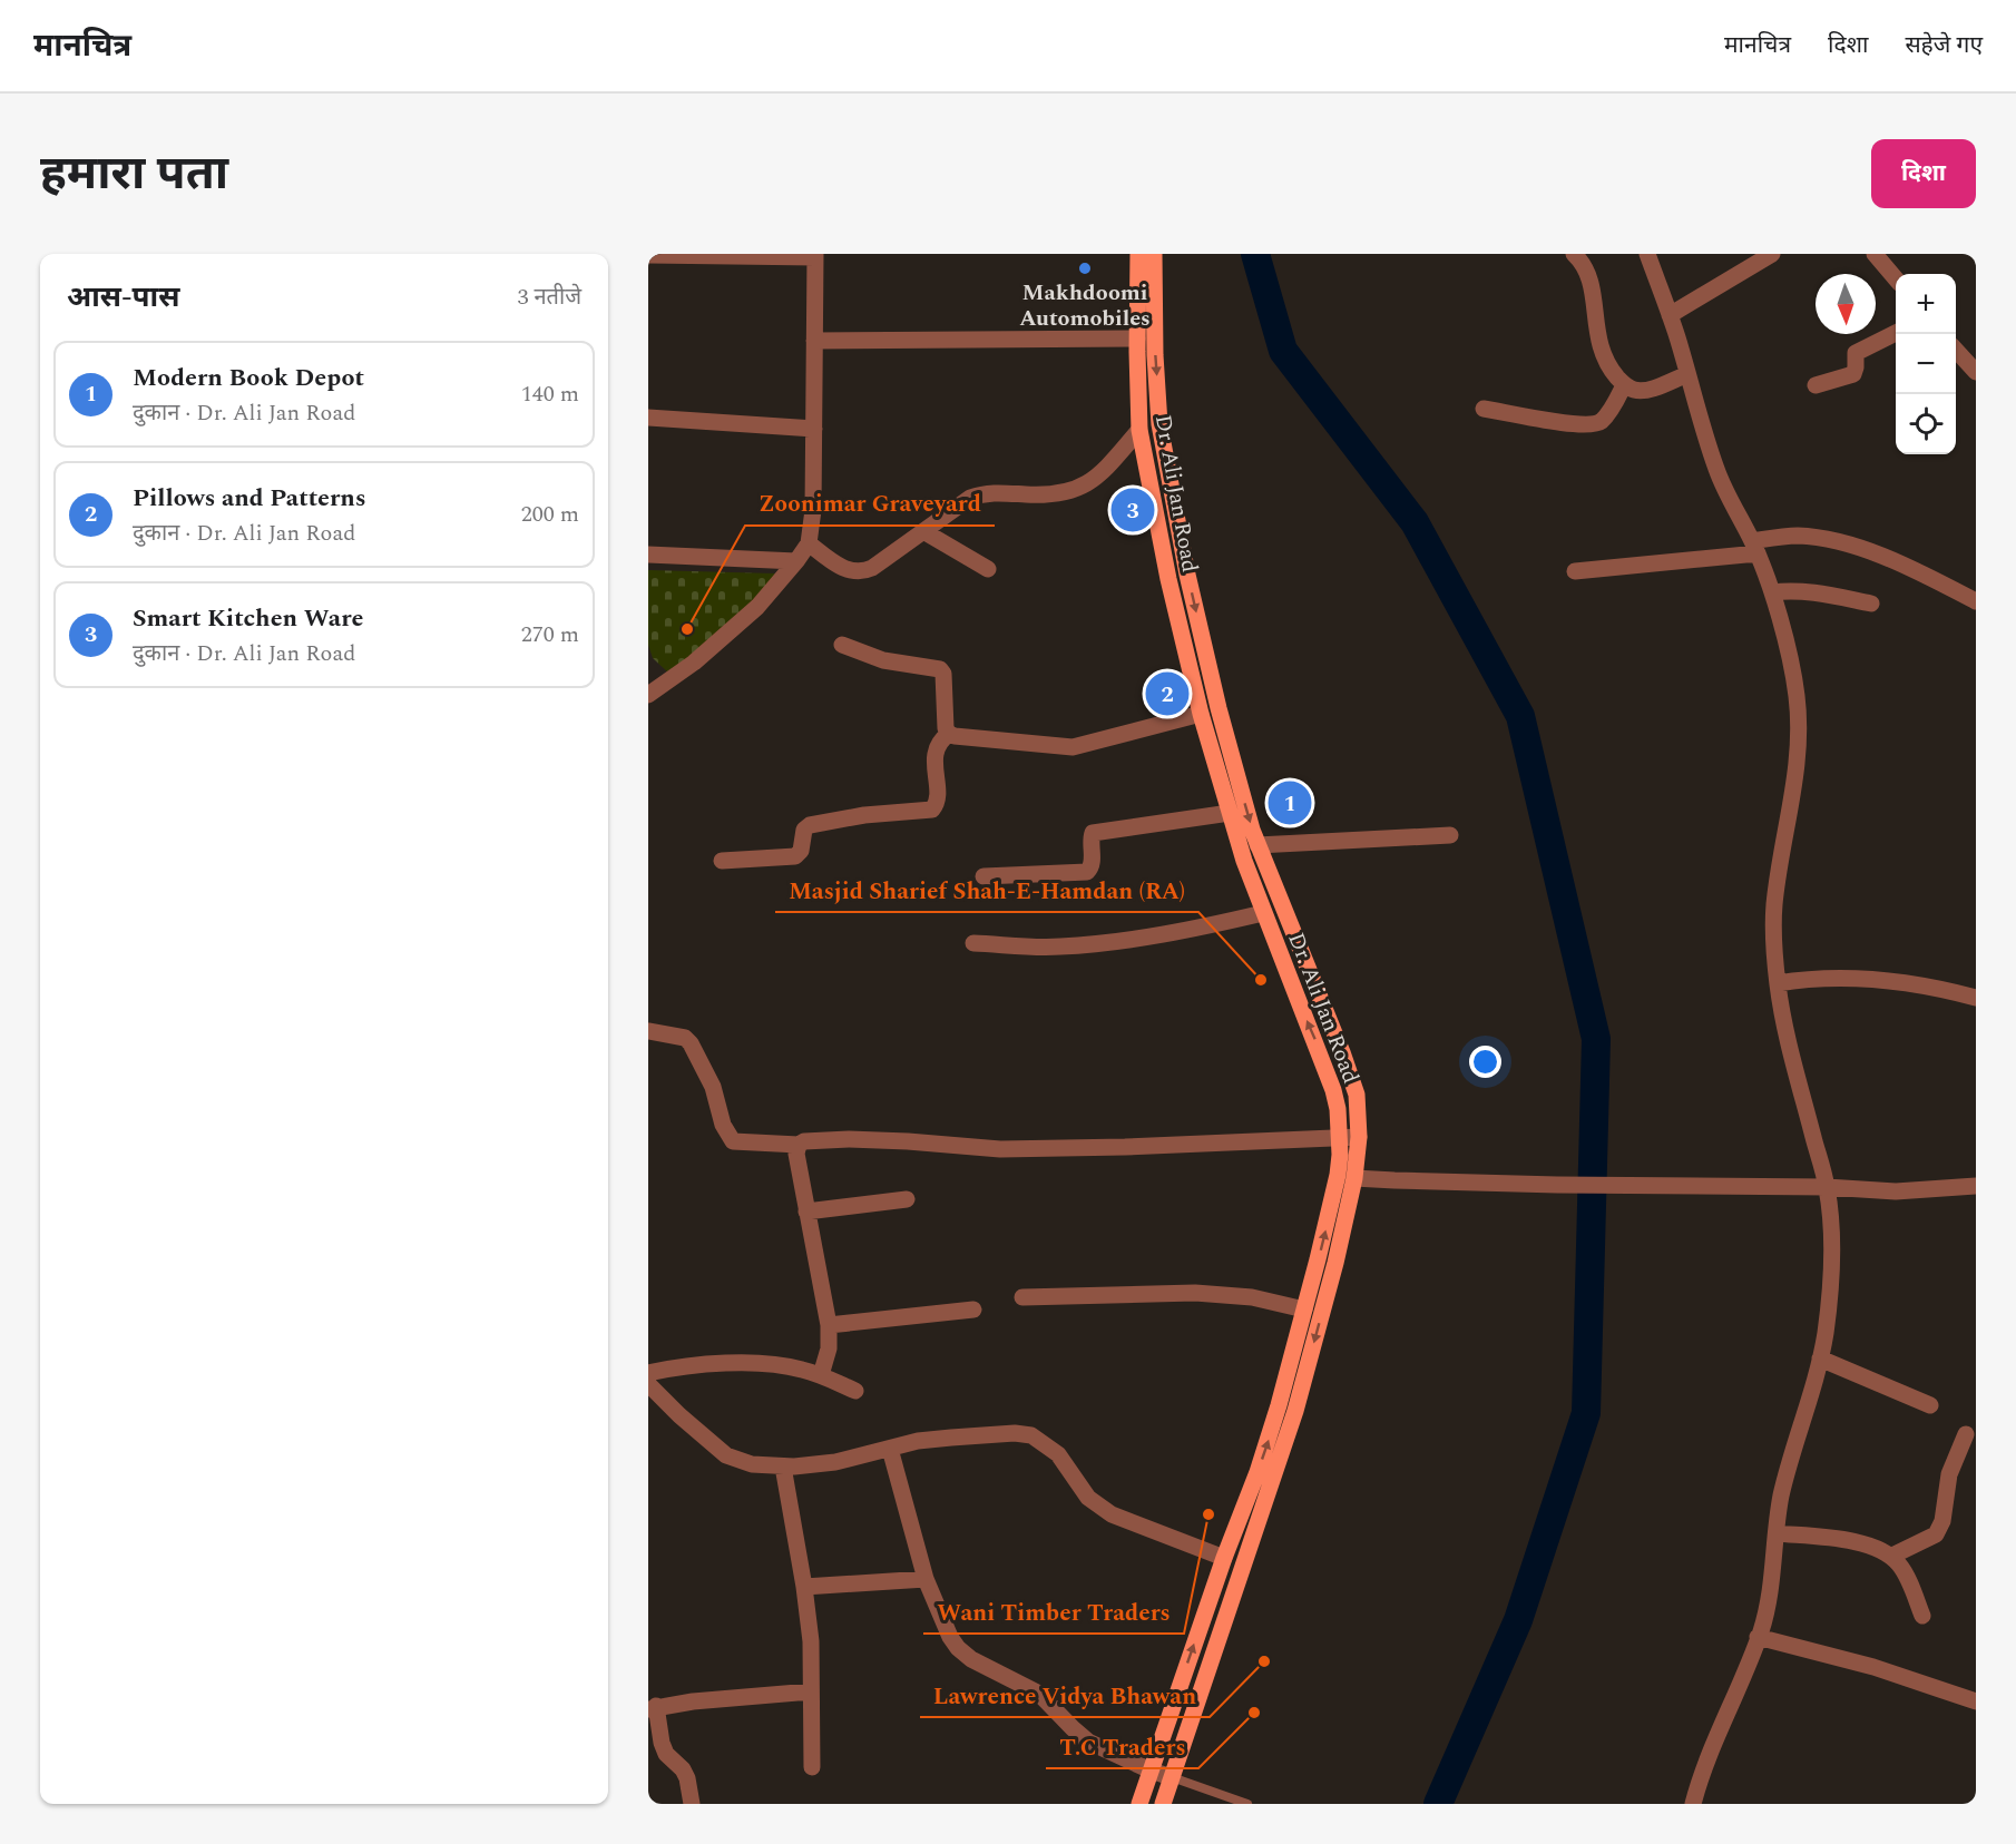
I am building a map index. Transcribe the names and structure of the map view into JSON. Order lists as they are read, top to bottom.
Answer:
{
  "streets": {
    "main road": ["Dr. Ali Jan Road"]
  },
  "places": [
    "Makhdoomi Automobiles",
    "Zoonimar Graveyard",
    "Masjid Sharief Shah-E-Hamdan (RA)",
    "Wani Timber Traders",
    "Lawrence Vidya Bhawan",
    "T.C Traders"
  ],
  "north": "bottom",
  "page": {
    "header": "मानचित्र",
    "nav": ["मानचित्र", "दिशा", "सहेजे गए"],
    "title": "हमारा पता",
    "buttons": "दिशा",
    "heading": ["आस-पास", "3 नतीजे"],
    "map_buttons": ["+", "−"],
    "list": [
      {
        "mark": "1",
        "name": "Modern Book Depot",
        "note": "दुकान · Dr. Ali Jan Road",
        "value": "140 m"
      },
      {
        "mark": "2",
        "name": "Pillows and Patterns",
        "note": "दुकान · Dr. Ali Jan Road",
        "value": "200 m"
      },
      {
        "mark": "3",
        "name": "Smart Kitchen Ware",
        "note": "दुकान · Dr. Ali Jan Road",
        "value": "270 m"
      }
    ],
    "pins": ["3", "2", "1"]
  }
}
